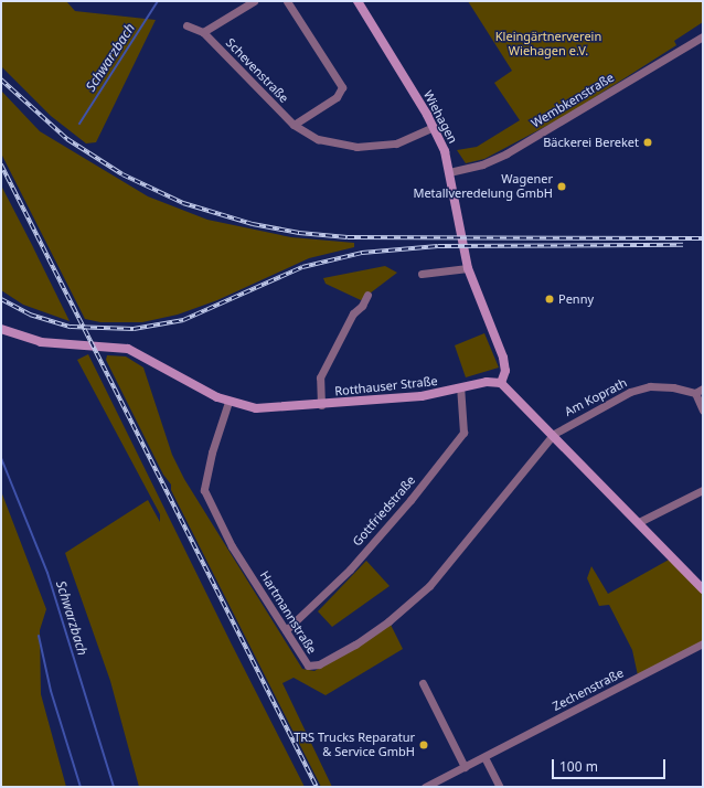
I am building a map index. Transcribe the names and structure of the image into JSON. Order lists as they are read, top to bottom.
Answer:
{
  "streets": {
    "main road": ["Wiehagen", "Rotthauser Straße"],
    "street": [
      "Schevenstraße",
      "Wembkenstraße",
      "Am Koprath",
      "Gottfriedstraße",
      "Hartmannstraße",
      "Zechenstraße"
    ]
  },
  "crossings": [
    ["Schevenstraße", "Wiehagen"],
    ["Wembkenstraße", "Wiehagen"],
    ["Wiehagen", "Rotthauser Straße"],
    ["Rotthauser Straße", "Gottfriedstraße"],
    ["Rotthauser Straße", "Hartmannstraße"],
    ["Am Koprath", "Hartmannstraße"],
    ["Gottfriedstraße", "Hartmannstraße"]
  ],
  "water": ["Schwarzbach"],
  "parks": ["Kleingärtnerverein Wiehagen e.V."],
  "places": [
    "Bäckerei Bereket",
    "Wagener Metallveredelung GmbH",
    "Penny",
    "TRS Trucks Reparatur & Service GmbH"
  ],
  "scale_bar": "100 m"
}
